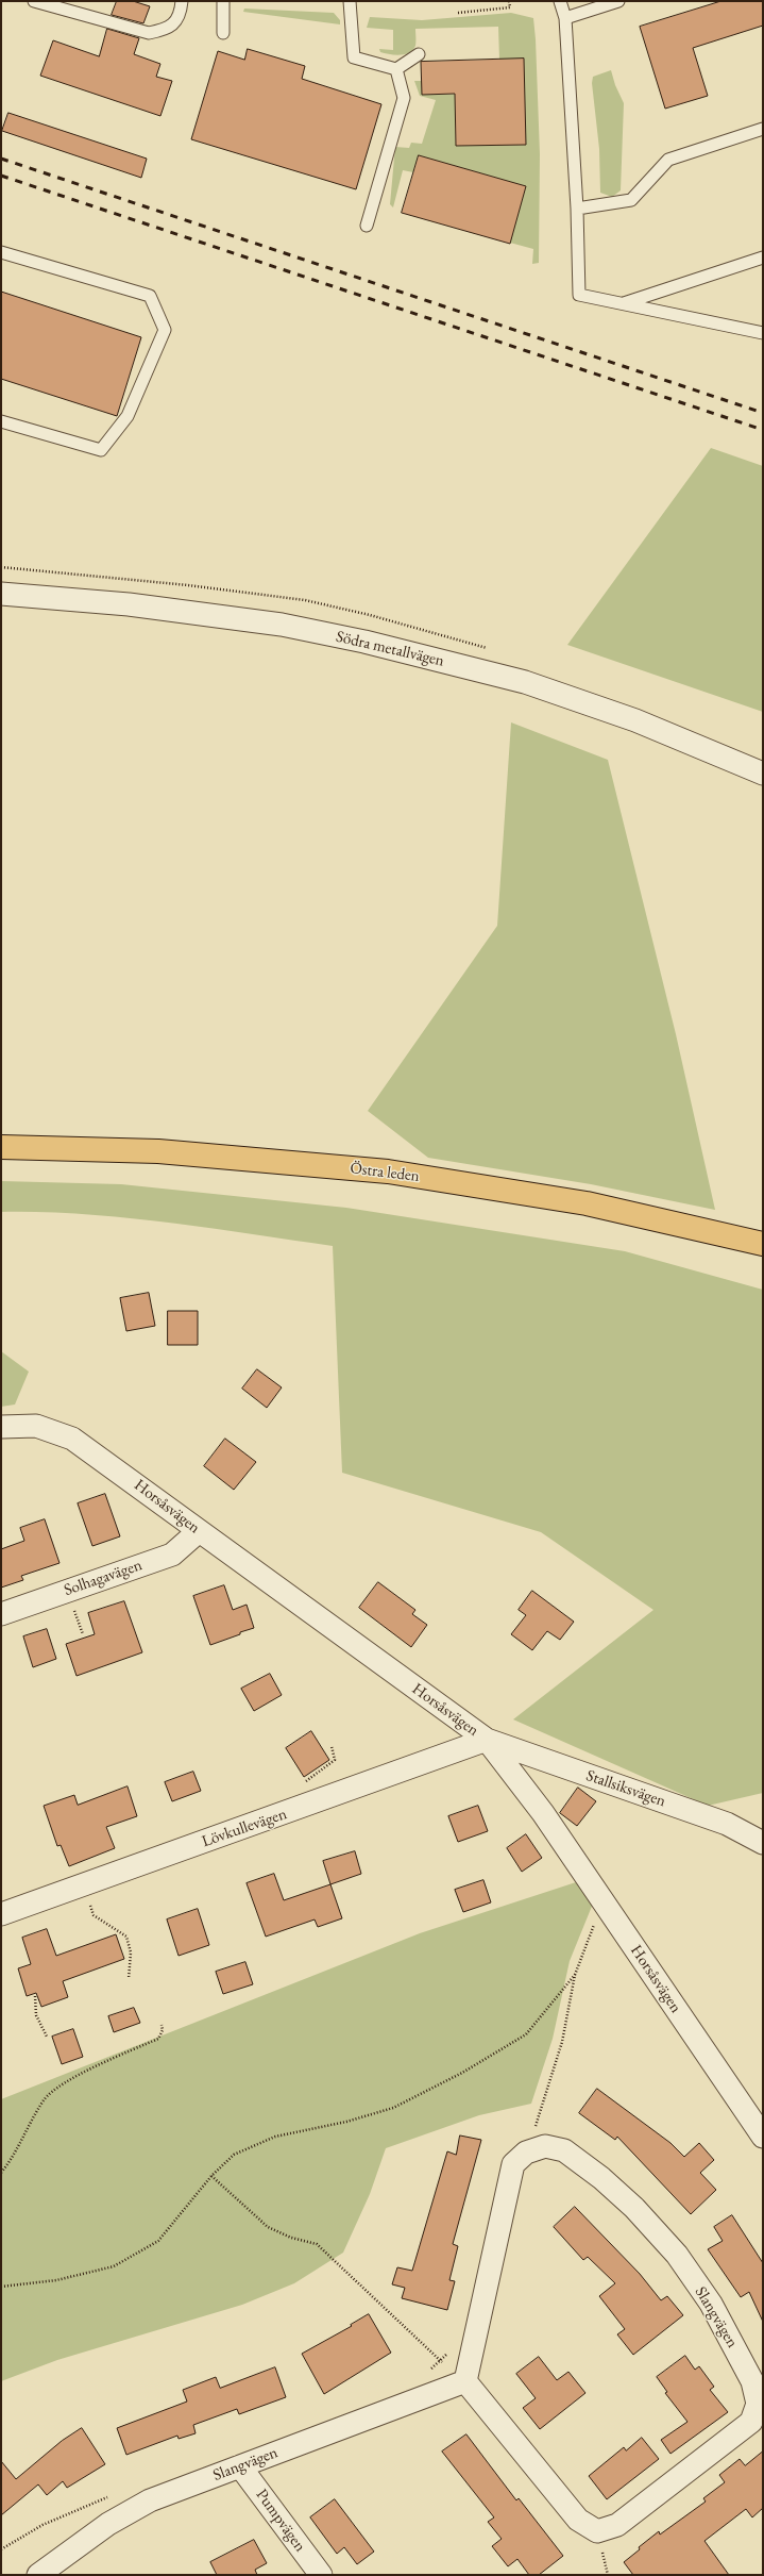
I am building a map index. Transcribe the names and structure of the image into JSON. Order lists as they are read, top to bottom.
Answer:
{
  "streets": {
    "highway": ["Östra leden"],
    "street": [
      "Södra metallvägen",
      "Horsåsvägen",
      "Solhagavägen",
      "Stallsiksvägen",
      "Lövkullevägen",
      "Slangvägen",
      "Pumpvägen"
    ]
  },
  "crossings": [
    ["Horsåsvägen", "Solhagavägen"],
    ["Horsåsvägen", "Stallsiksvägen"],
    ["Horsåsvägen", "Lövkullevägen"],
    ["Stallsiksvägen", "Lövkullevägen"],
    ["Slangvägen", "Pumpvägen"]
  ]
}
